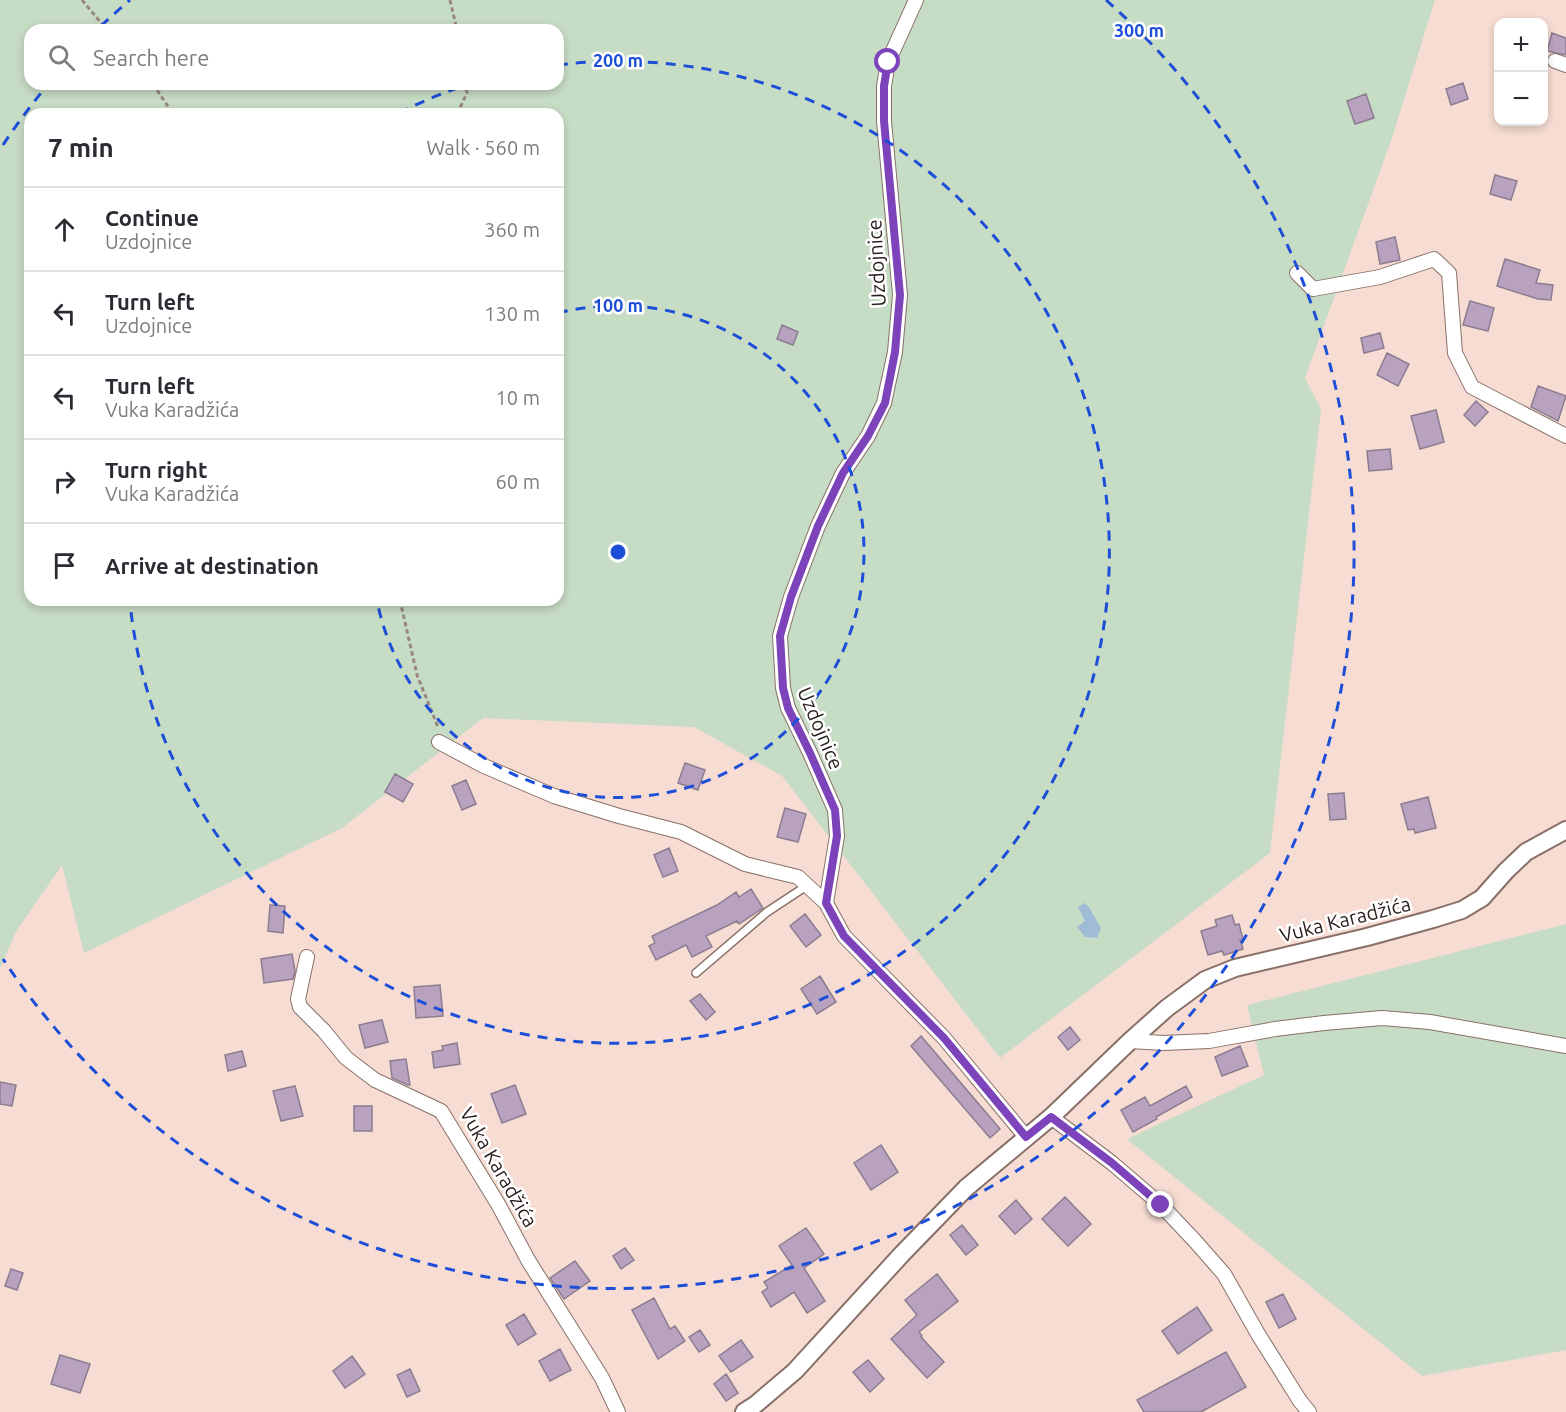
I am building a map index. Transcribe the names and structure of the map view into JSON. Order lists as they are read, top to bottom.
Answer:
{
  "streets": {
    "street": ["Uzdojnice", "Vuka Karadžića"]
  },
  "page": {
    "map_buttons": ["+", "−"],
    "search": "Search here",
    "heading": ["7 min", "Walk · 560 m"],
    "list": [
      ["Continue", "Uzdojnice", "360 m"],
      ["Turn left", "Uzdojnice", "130 m"],
      ["Turn left", "Vuka Karadžića", "10 m"],
      ["Turn right", "Vuka Karadžića", "60 m"],
      "Arrive at destination"
    ]
  },
  "rings": ["300 m", "200 m", "100 m"]
}
